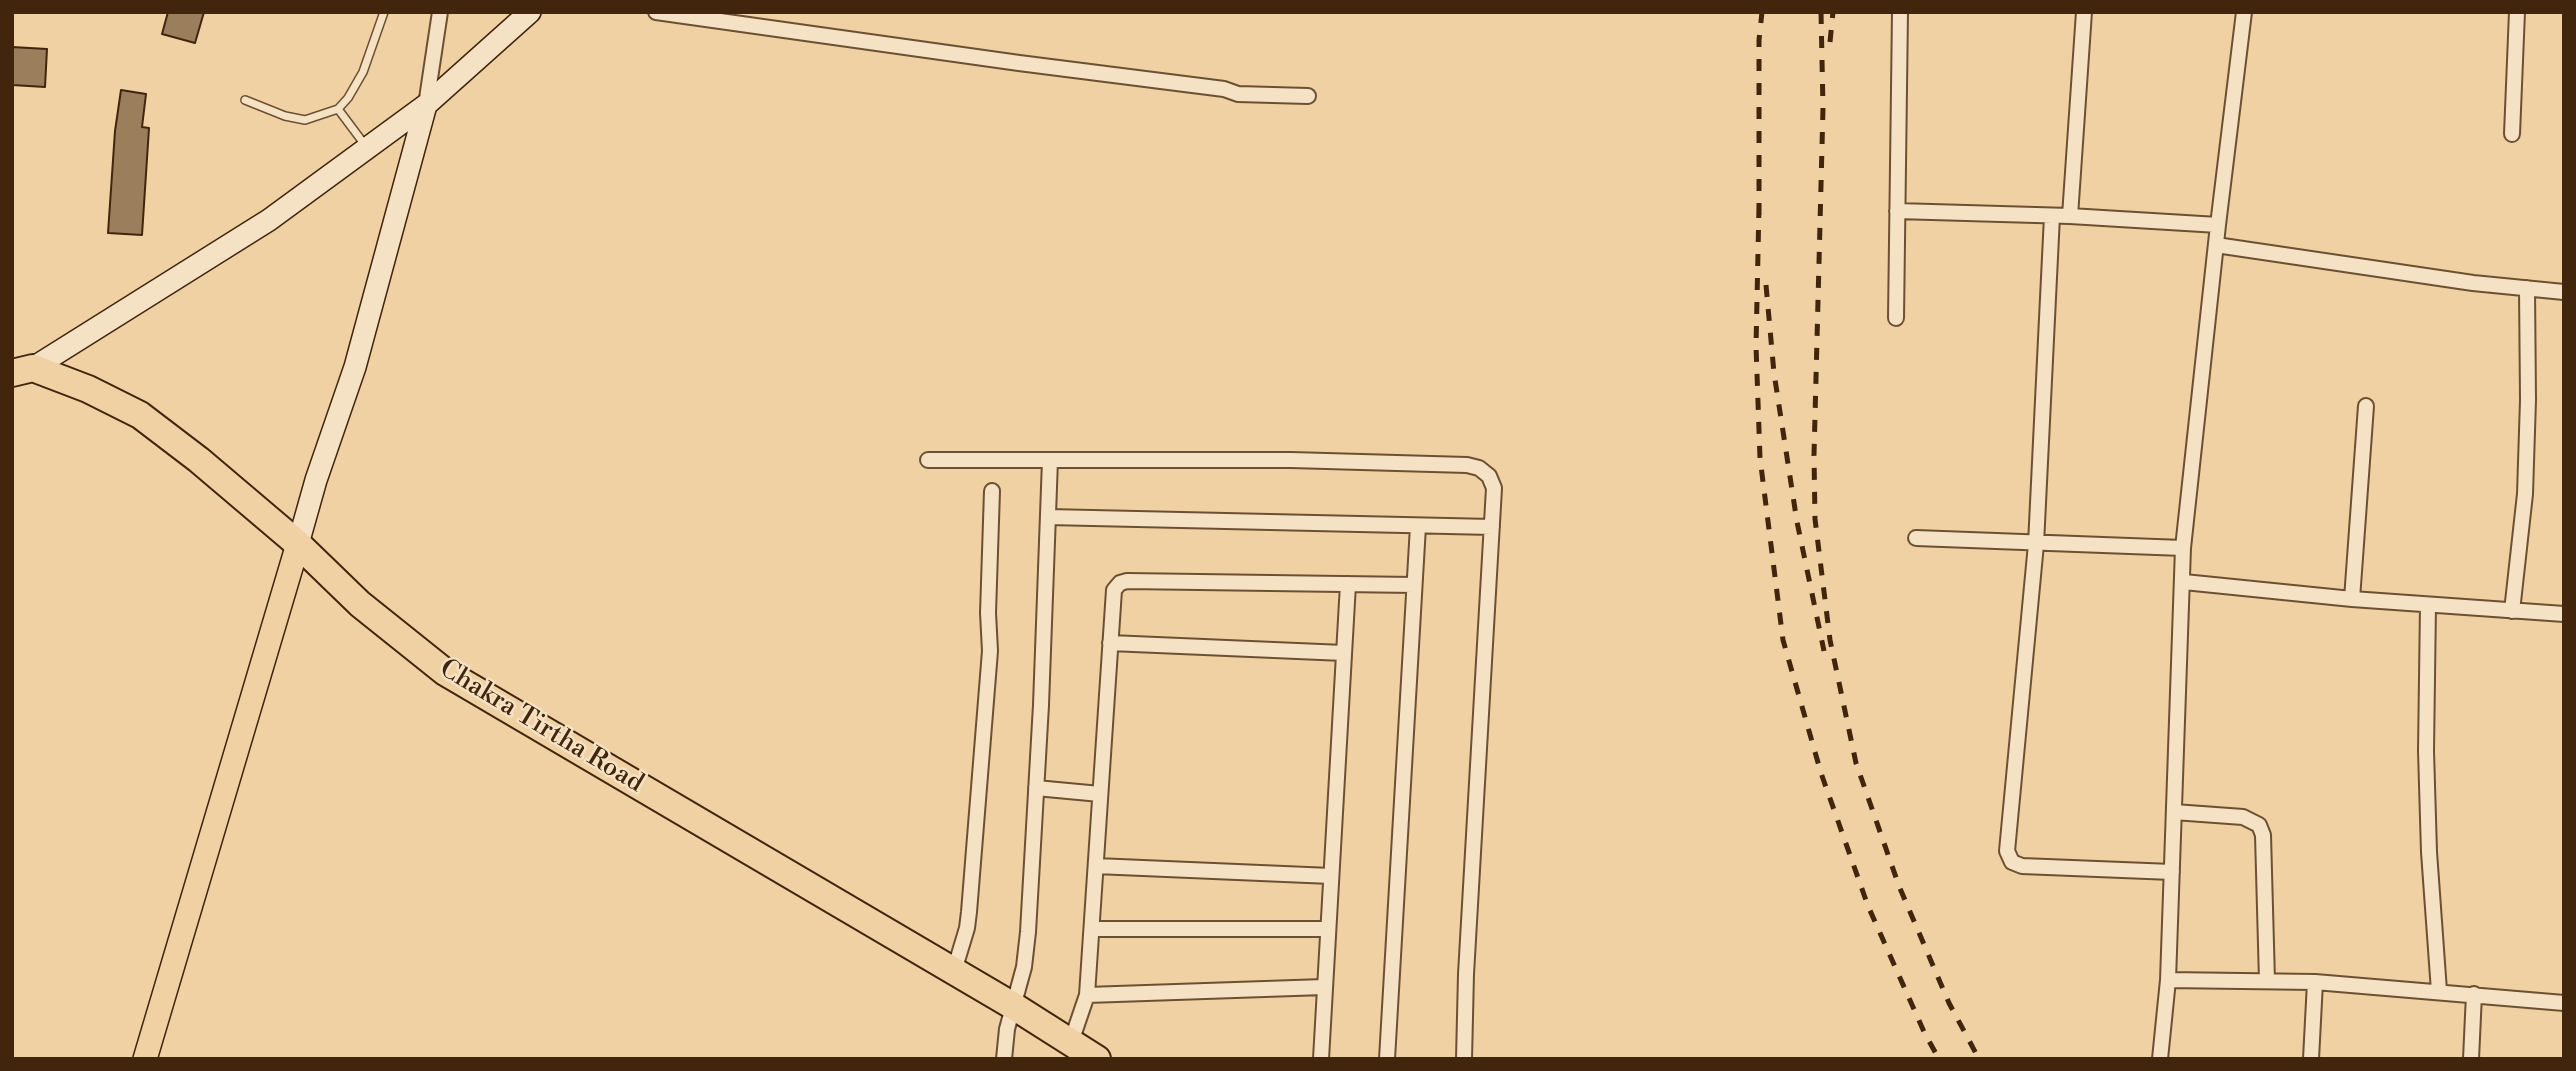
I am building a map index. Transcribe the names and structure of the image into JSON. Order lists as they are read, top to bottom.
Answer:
{
  "streets": {
    "highway": ["Chakra Tirtha Road"]
  }
}
